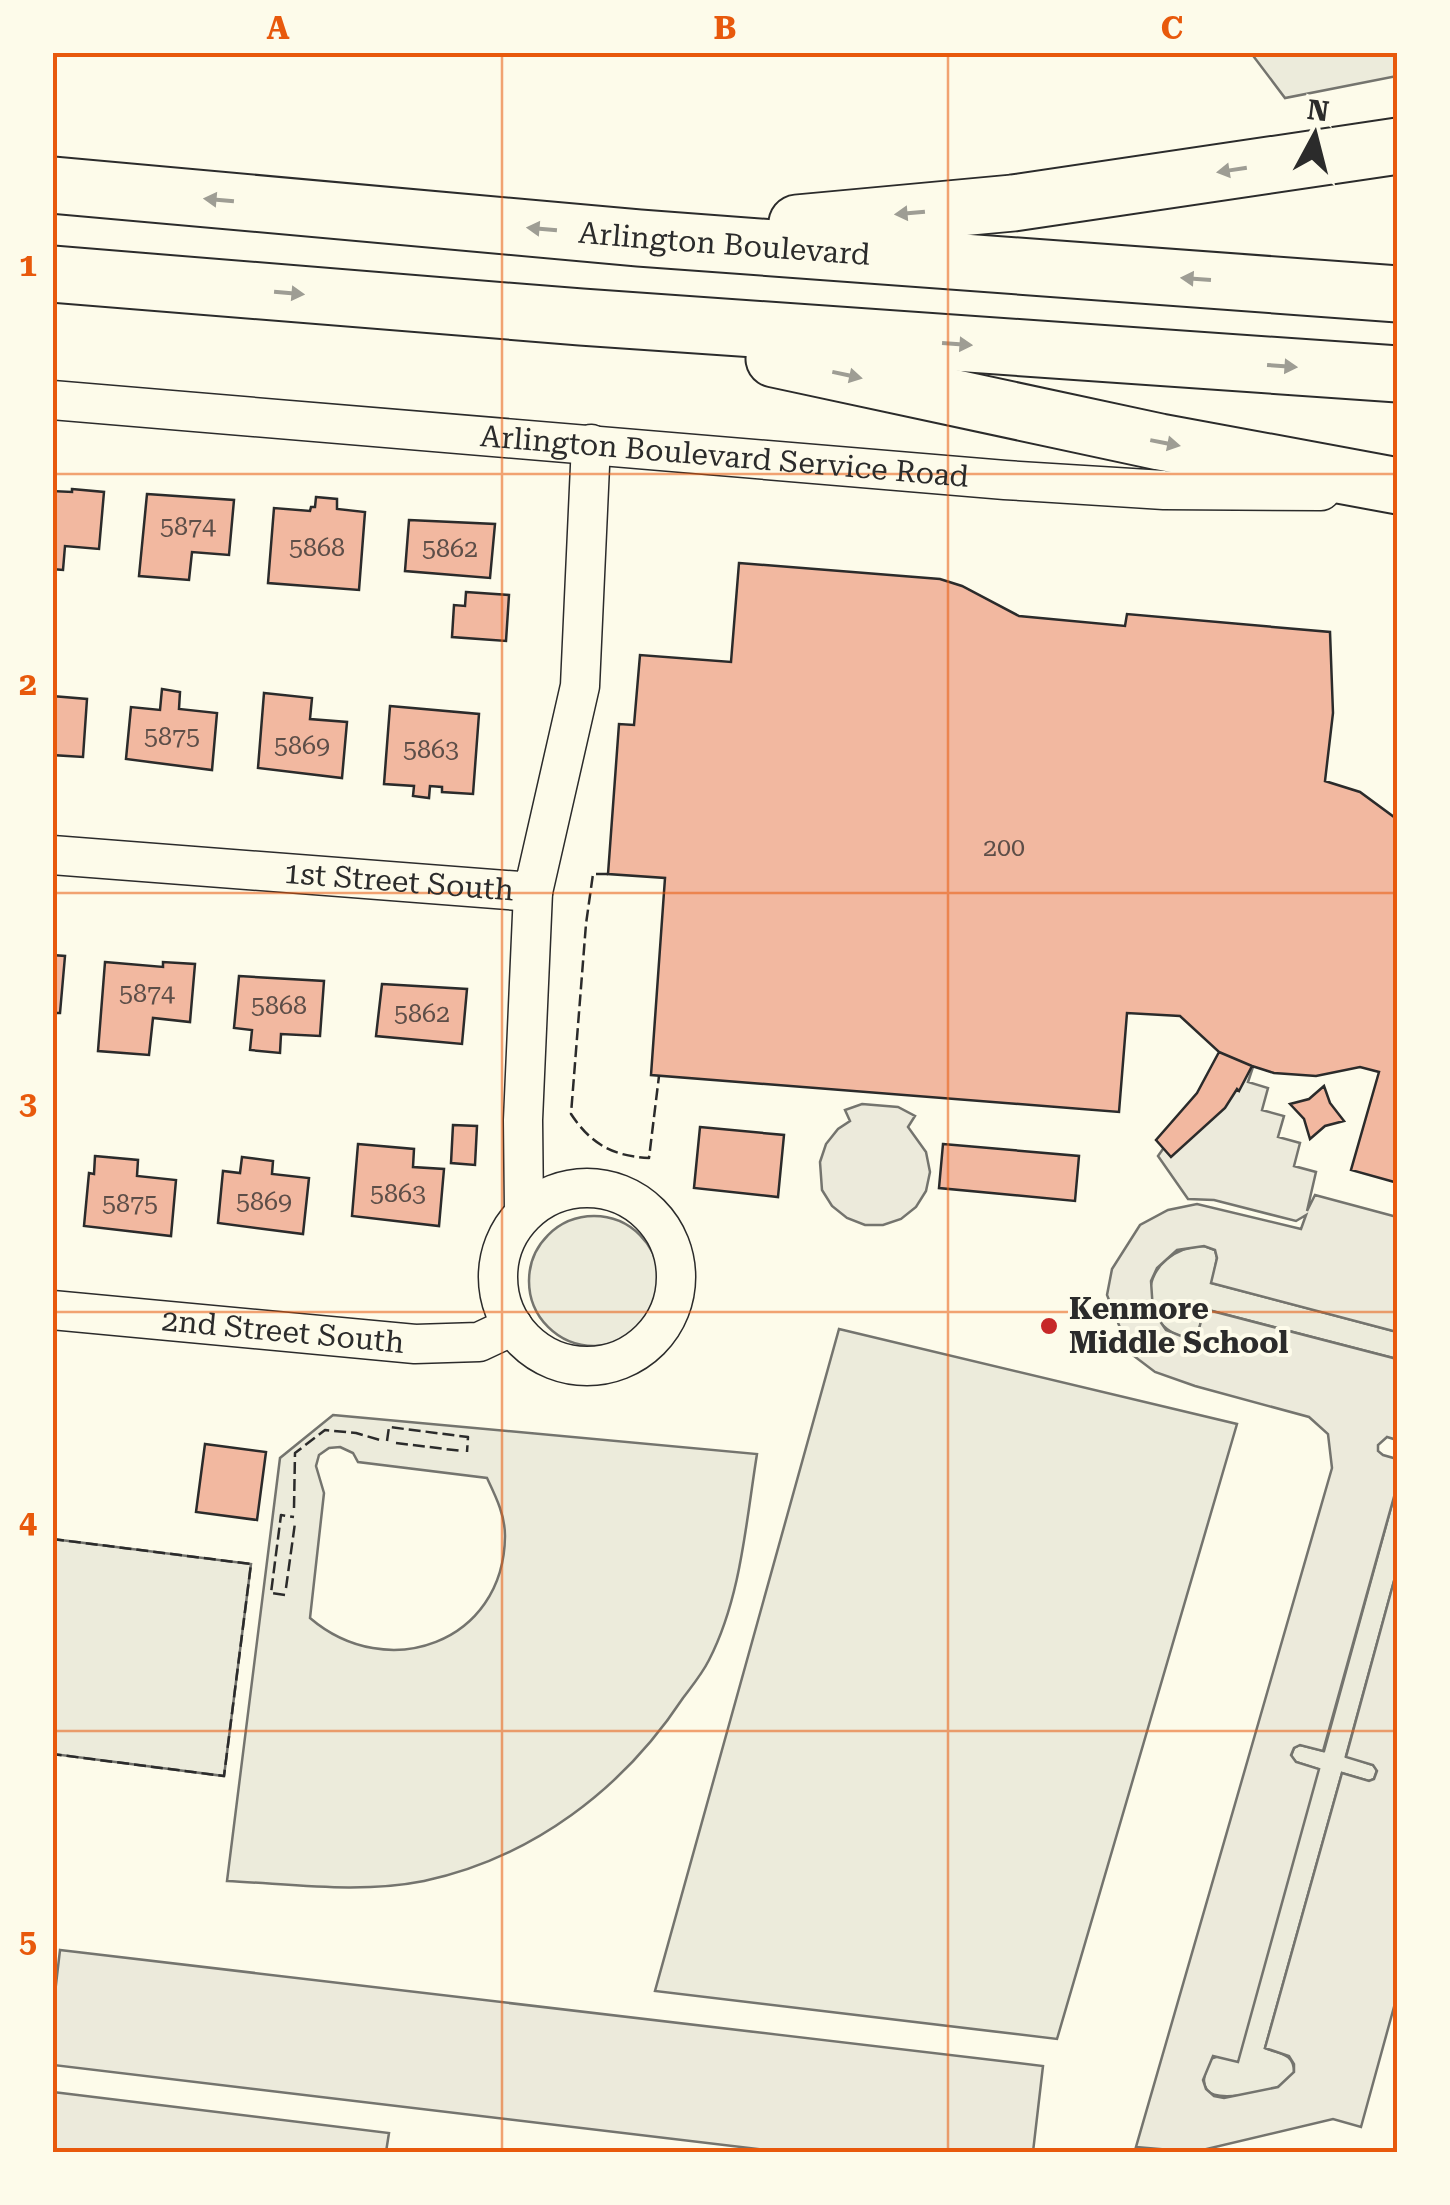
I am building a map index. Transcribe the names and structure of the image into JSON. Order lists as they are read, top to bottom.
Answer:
{
  "streets": {
    "highway": ["Arlington Boulevard"],
    "street": ["Arlington Boulevard Service Road", "1st Street South", "2nd Street South"]
  },
  "crossings": [
    ["Arlington Boulevard Service Road", "1st Street South"]
  ],
  "places": ["Kenmore Middle School"],
  "house_numbers": [
    "5874",
    "5868",
    "5862",
    "5875",
    "5869",
    "5863",
    "200",
    "5874",
    "5868",
    "5862",
    "5863",
    "5869",
    "5875"
  ],
  "north": "top",
  "grid": {
    "columns": ["A", "B", "C"],
    "rows": [
      "1",
      "2",
      "3",
      "4",
      "5"
    ]
  }
}
